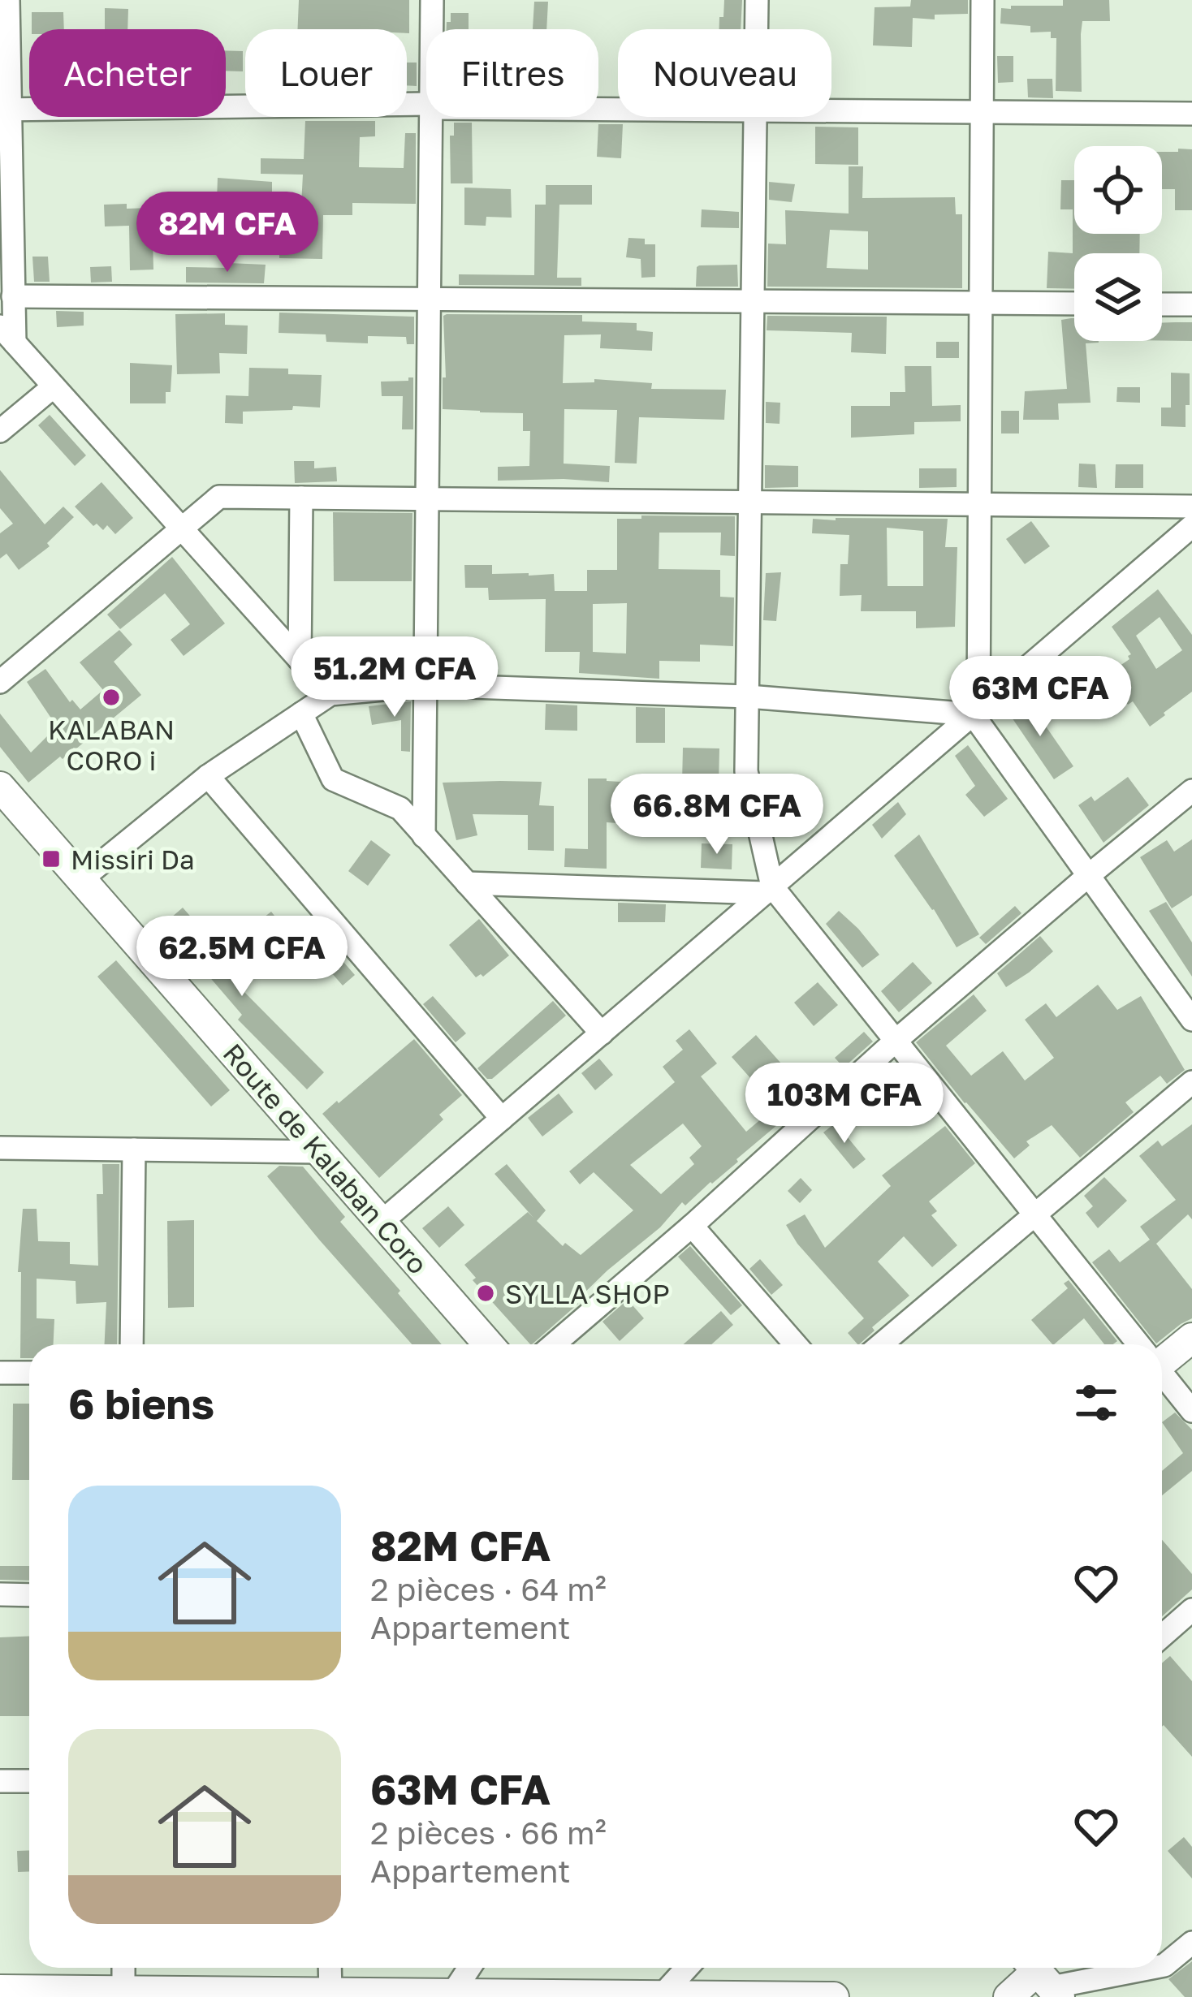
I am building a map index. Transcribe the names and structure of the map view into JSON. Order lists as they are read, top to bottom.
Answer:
{
  "streets": {
    "street": ["Route de Kalaban Coro"]
  },
  "places": {
    "other": ["KALABAN CORO i", "SYLLA SHOP"],
    "transit": ["Missiri Da"]
  },
  "page": {
    "chip": [
      "Acheter",
      "Louer",
      "Filtres",
      "Nouveau"
    ],
    "price": [
      "82M CFA",
      "51.2M CFA",
      "63M CFA",
      "66.8M CFA",
      "62.5M CFA",
      "103M CFA"
    ],
    "heading": "6 biens",
    "list": [
      {
        "name": "82M CFA",
        "note": "2 pièces · 64 m² · Appartement"
      },
      {
        "name": "63M CFA",
        "note": "2 pièces · 66 m² · Appartement"
      }
    ]
  }
}
